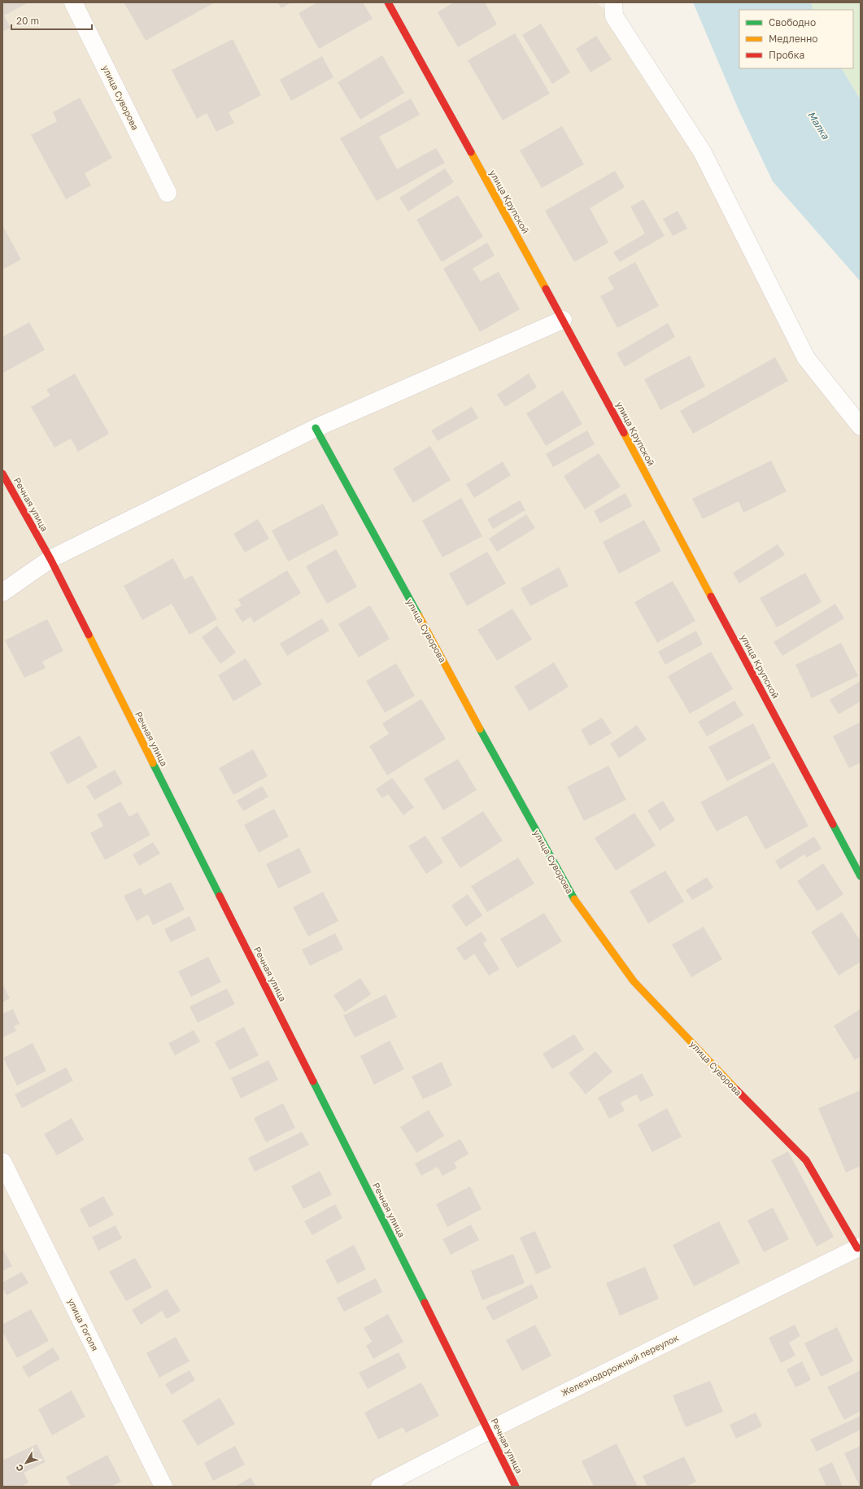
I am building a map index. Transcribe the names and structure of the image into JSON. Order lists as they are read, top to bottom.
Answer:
{
  "streets": {
    "street": [
      "улица Суворова",
      "улица Крупской",
      "Речная улица",
      "улица Гоголя",
      "Железнодорожный переулок"
    ]
  },
  "crossings": [
    ["улица Суворова", "Железнодорожный переулок"],
    ["Речная улица", "Железнодорожный переулок"]
  ],
  "water": ["Малка"],
  "legend": ["Свободно", "Медленно", "Пробка"],
  "scale_bar": "20 m",
  "north": "bottom left"
}
